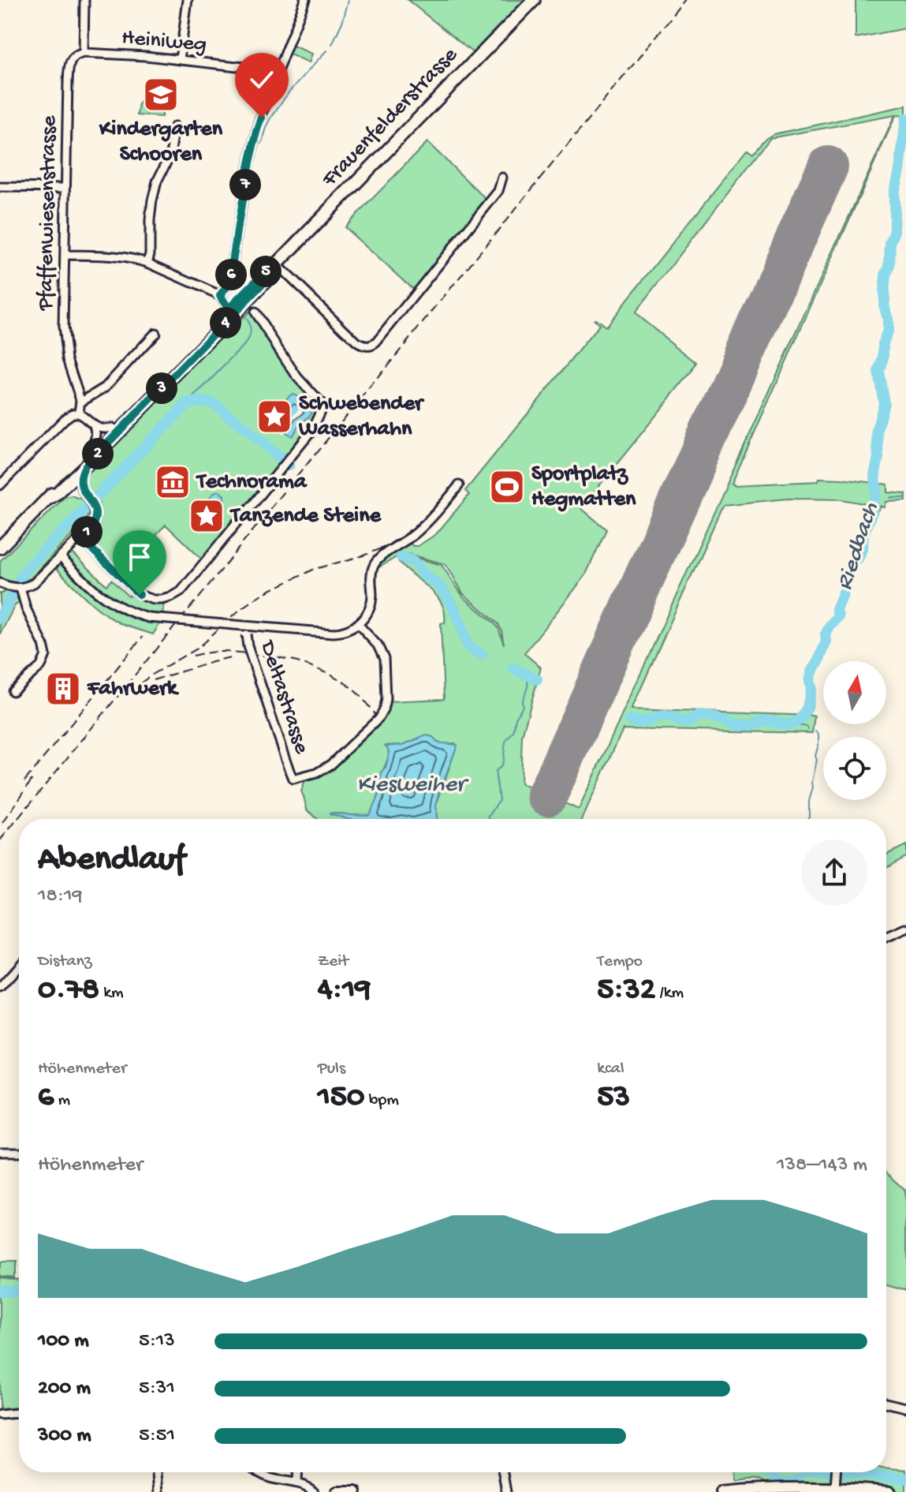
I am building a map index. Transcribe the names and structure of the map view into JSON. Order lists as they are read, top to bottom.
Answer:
{
  "streets": {
    "main road": ["Frauenfelderstrasse"],
    "street": ["Heiniweg", "Pfaffenwiesenstrasse", "Deltastrasse"]
  },
  "crossings": [
    ["Heiniweg", "Pfaffenwiesenstrasse"]
  ],
  "water": ["Riedbach", "Kiesweiher"],
  "places": {
    "school or university": ["Kindergarten Schooren"],
    "place": ["Schwebender Wasserhahn", "Tanzende Steine"],
    "museum": ["Technorama"],
    "sports": ["Sportplatz Hegmatten"],
    "building": ["Fahrwerk"]
  },
  "north": "top",
  "page": {
    "pins": [
      "7",
      "5",
      "6",
      "4",
      "3",
      "2",
      "1"
    ],
    "heading": ["Abendlauf", "18:19"],
    "stats": [
      ["Distanz", "0.78 km"],
      ["Zeit", "4:19"],
      ["Tempo", "5:32 /km"],
      ["Höhenmeter", "6 m"],
      ["Puls", "150 bpm"],
      ["kcal", "53"]
    ],
    "chart": ["Höhenmeter", "138–143 m"],
    "list": [
      {
        "name": "100 m",
        "note": "5:13"
      },
      {
        "name": "200 m",
        "note": "5:31"
      },
      {
        "name": "300 m",
        "note": "5:51"
      }
    ]
  }
}
